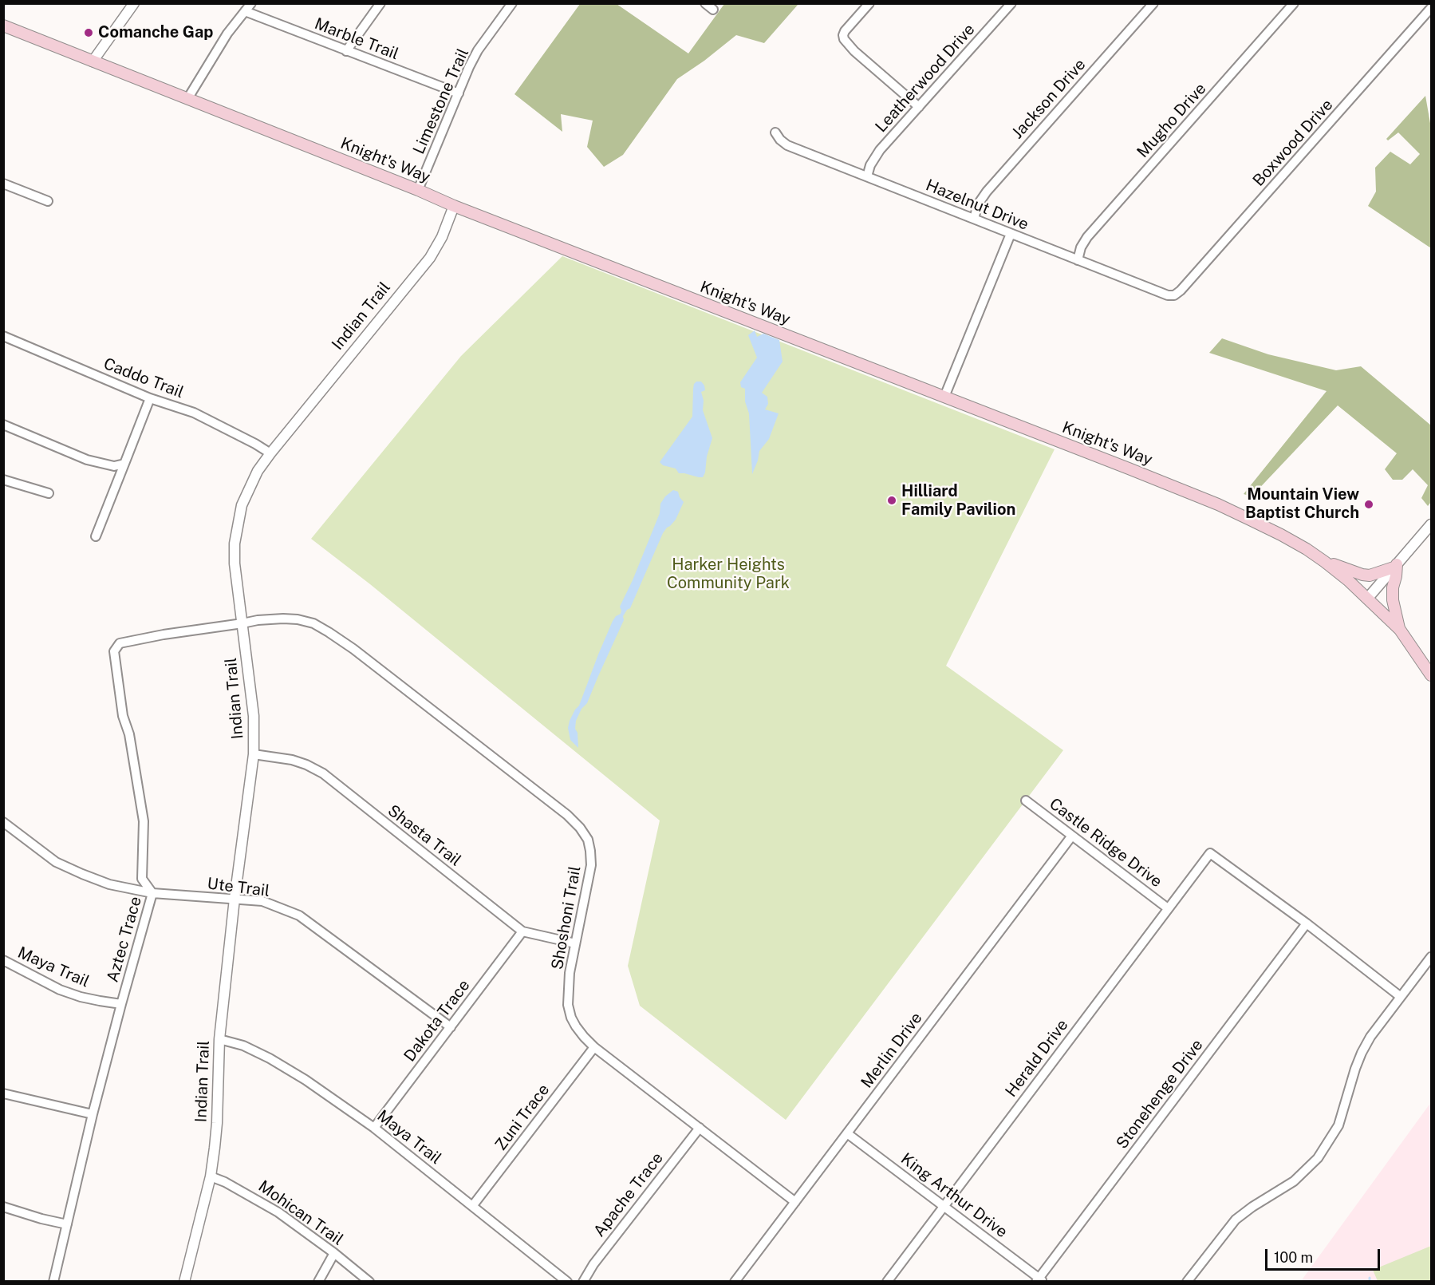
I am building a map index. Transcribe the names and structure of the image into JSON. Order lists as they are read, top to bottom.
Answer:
{
  "streets": {
    "main road": ["Knight's Way"],
    "street": [
      "Marble Trail",
      "Leatherwood Drive",
      "Jackson Drive",
      "Limestone Trail",
      "Mugho Drive",
      "Boxwood Drive",
      "Hazelnut Drive",
      "Indian Trail",
      "Caddo Trail",
      "Shasta Trail",
      "Castle Ridge Drive",
      "Ute Trail",
      "Shoshoni Trail",
      "Aztec Trace",
      "Maya Trail",
      "Dakota Trace",
      "Merlin Drive",
      "Herald Drive",
      "Stonehenge Drive",
      "Zuni Trace",
      "Apache Trace",
      "King Arthur Drive",
      "Mohican Trail"
    ]
  },
  "crossings": [
    ["Marble Trail", "Limestone Trail"],
    ["Leatherwood Drive", "Hazelnut Drive"],
    ["Jackson Drive", "Hazelnut Drive"],
    ["Limestone Trail", "Knight's Way"],
    ["Mugho Drive", "Hazelnut Drive"],
    ["Boxwood Drive", "Hazelnut Drive"],
    ["Knight's Way", "Indian Trail"],
    ["Indian Trail", "Caddo Trail"],
    ["Indian Trail", "Shasta Trail"],
    ["Indian Trail", "Ute Trail"],
    ["Indian Trail", "Shoshoni Trail"],
    ["Indian Trail", "Aztec Trace"],
    ["Indian Trail", "Maya Trail"],
    ["Indian Trail", "Mohican Trail"],
    ["Shasta Trail", "Shoshoni Trail"],
    ["Shasta Trail", "Dakota Trace"],
    ["Castle Ridge Drive", "Merlin Drive"],
    ["Castle Ridge Drive", "Herald Drive"],
    ["Ute Trail", "Aztec Trace"],
    ["Ute Trail", "Dakota Trace"],
    ["Shoshoni Trail", "Aztec Trace"],
    ["Shoshoni Trail", "Merlin Drive"],
    ["Shoshoni Trail", "Zuni Trace"],
    ["Shoshoni Trail", "Apache Trace"],
    ["Aztec Trace", "Maya Trail"],
    ["Maya Trail", "Dakota Trace"],
    ["Maya Trail", "Zuni Trace"],
    ["Merlin Drive", "King Arthur Drive"],
    ["Herald Drive", "Stonehenge Drive"],
    ["Herald Drive", "King Arthur Drive"],
    ["Stonehenge Drive", "King Arthur Drive"]
  ],
  "parks": ["Harker Heights Community Park"],
  "places": ["Comanche Gap", "Hilliard Family Pavilion", "Mountain View Baptist Church"],
  "scale_bar": "100 m"
}
